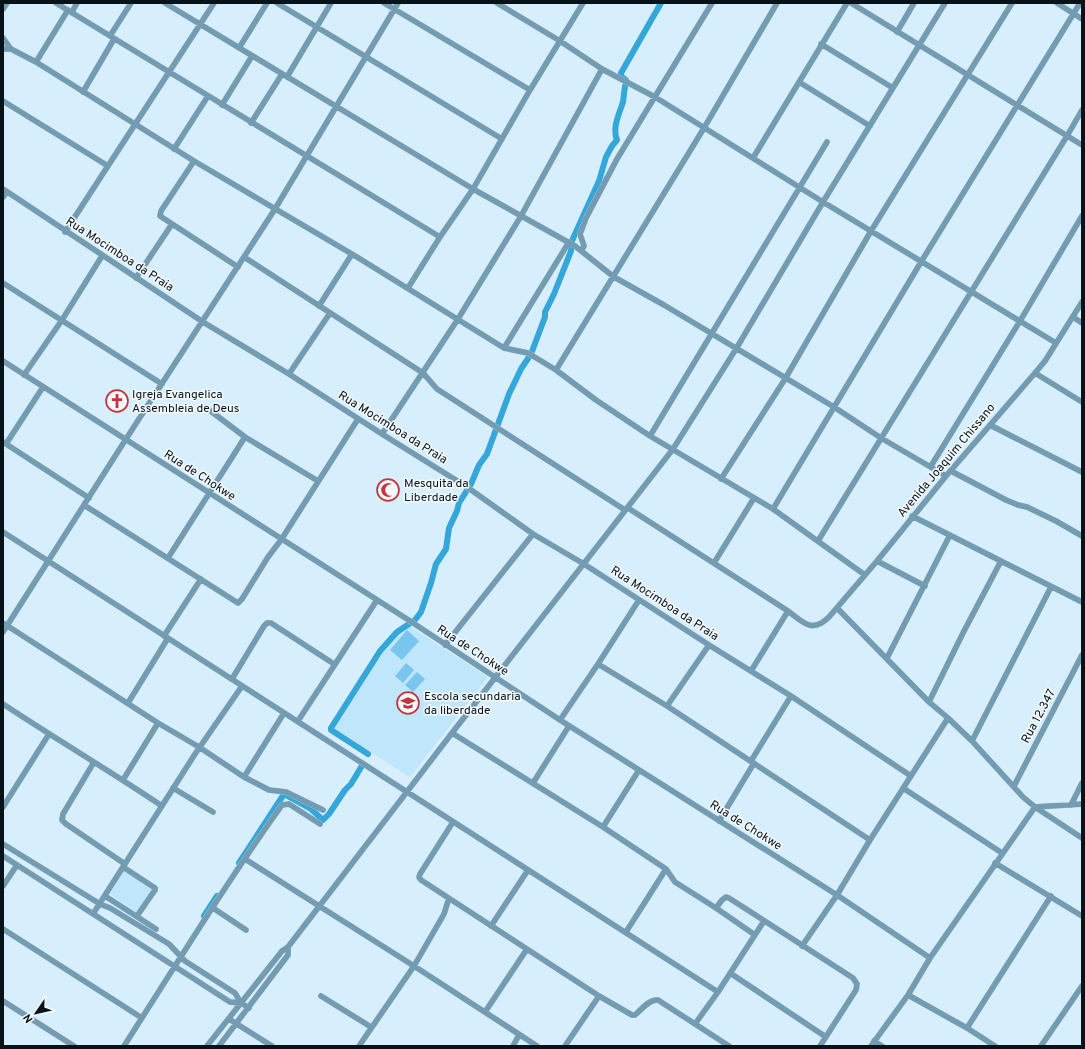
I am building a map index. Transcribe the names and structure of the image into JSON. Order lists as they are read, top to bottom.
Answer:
{
  "streets": {
    "street": [
      "Rua Mocimboa da Praia",
      "Avenida Joaquim Chissano",
      "Rua de Chokwe",
      "Rua 12.347"
    ]
  },
  "places": {
    "church": ["Igreja Evangelica Assembleia de Deus"],
    "mosque": ["Mesquita da Liberdade"],
    "school or university": ["Escola secundaria da liberdade"]
  },
  "north": "bottom left"
}
